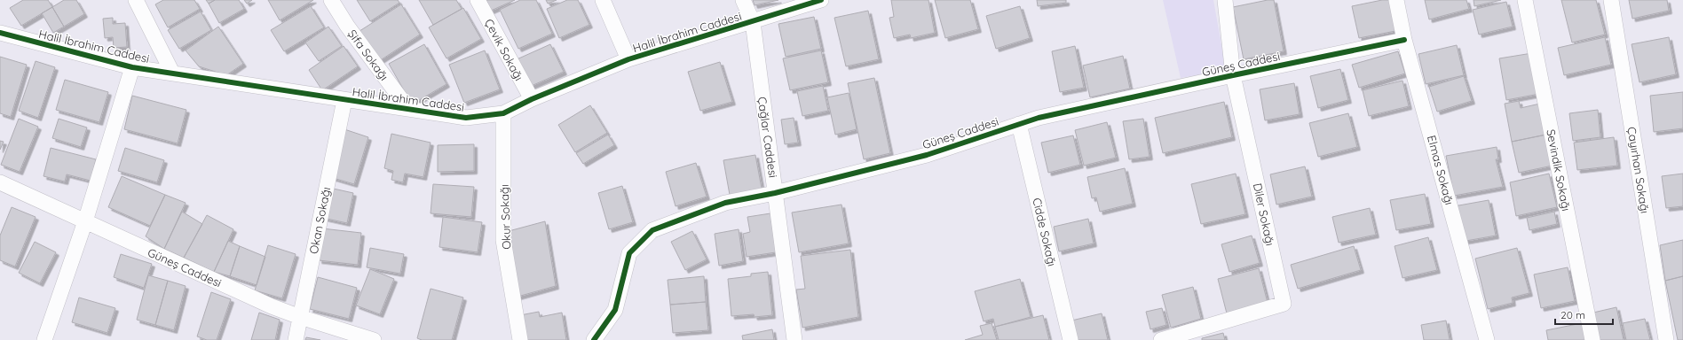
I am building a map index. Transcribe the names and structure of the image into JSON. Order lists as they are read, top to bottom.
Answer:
{
  "streets": {
    "street": [
      "Halil İbrahim Caddesi",
      "Çevik Sokağı",
      "Şifa Sokağı",
      "Güneş Caddesi",
      "Çağlar Caddesi",
      "Elmas Sokağı",
      "Sevindik Sokağı",
      "Çayırhan Sokağı",
      "Diler Sokağı",
      "Okur Sokağı",
      "Okan Sokağı",
      "Cidde Sokağı"
    ]
  },
  "crossings": [
    ["Halil İbrahim Caddesi", "Çevik Sokağı"],
    ["Halil İbrahim Caddesi", "Şifa Sokağı"],
    ["Halil İbrahim Caddesi", "Çağlar Caddesi"],
    ["Halil İbrahim Caddesi", "Okur Sokağı"],
    ["Halil İbrahim Caddesi", "Okan Sokağı"],
    ["Güneş Caddesi", "Çağlar Caddesi"],
    ["Güneş Caddesi", "Elmas Sokağı"],
    ["Güneş Caddesi", "Diler Sokağı"],
    ["Güneş Caddesi", "Okan Sokağı"],
    ["Güneş Caddesi", "Cidde Sokağı"]
  ],
  "scale_bar": "20 m"
}
